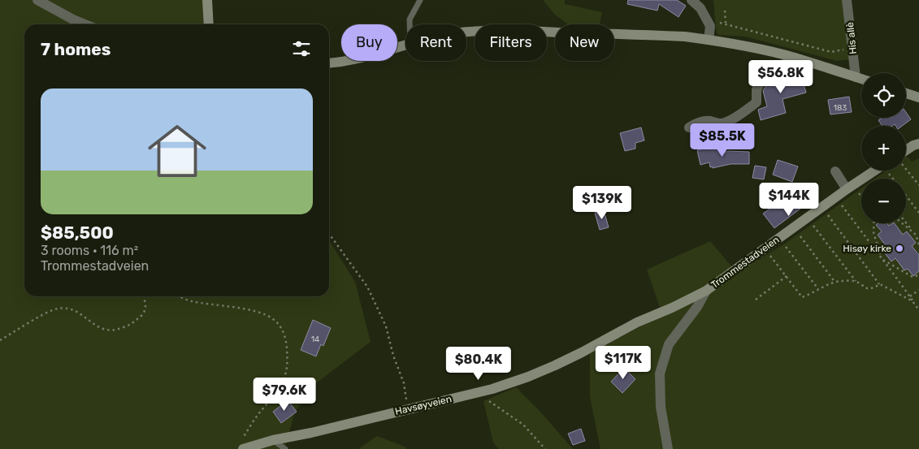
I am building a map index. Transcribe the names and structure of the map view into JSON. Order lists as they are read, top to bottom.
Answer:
{
  "streets": {
    "main road": ["Trommestadveien", "Havsøyveien"],
    "street": ["His allè"]
  },
  "crossings": [
    ["Trommestadveien", "Havsøyveien"]
  ],
  "places": ["Hisøy kirke"],
  "house_numbers": ["183", "14"],
  "page": {
    "chip": [
      "Buy",
      "Rent",
      "Filters",
      "New"
    ],
    "heading": "7 homes",
    "price": [
      "$56.8K",
      "$85.5K",
      "$144K",
      "$139K",
      "$117K",
      "$80.4K",
      "$79.6K"
    ],
    "map_buttons": ["+", "−"],
    "list": [
      {
        "name": "$85,500",
        "note": "3 rooms · 116 m² · Trommestadveien"
      }
    ]
  }
}
